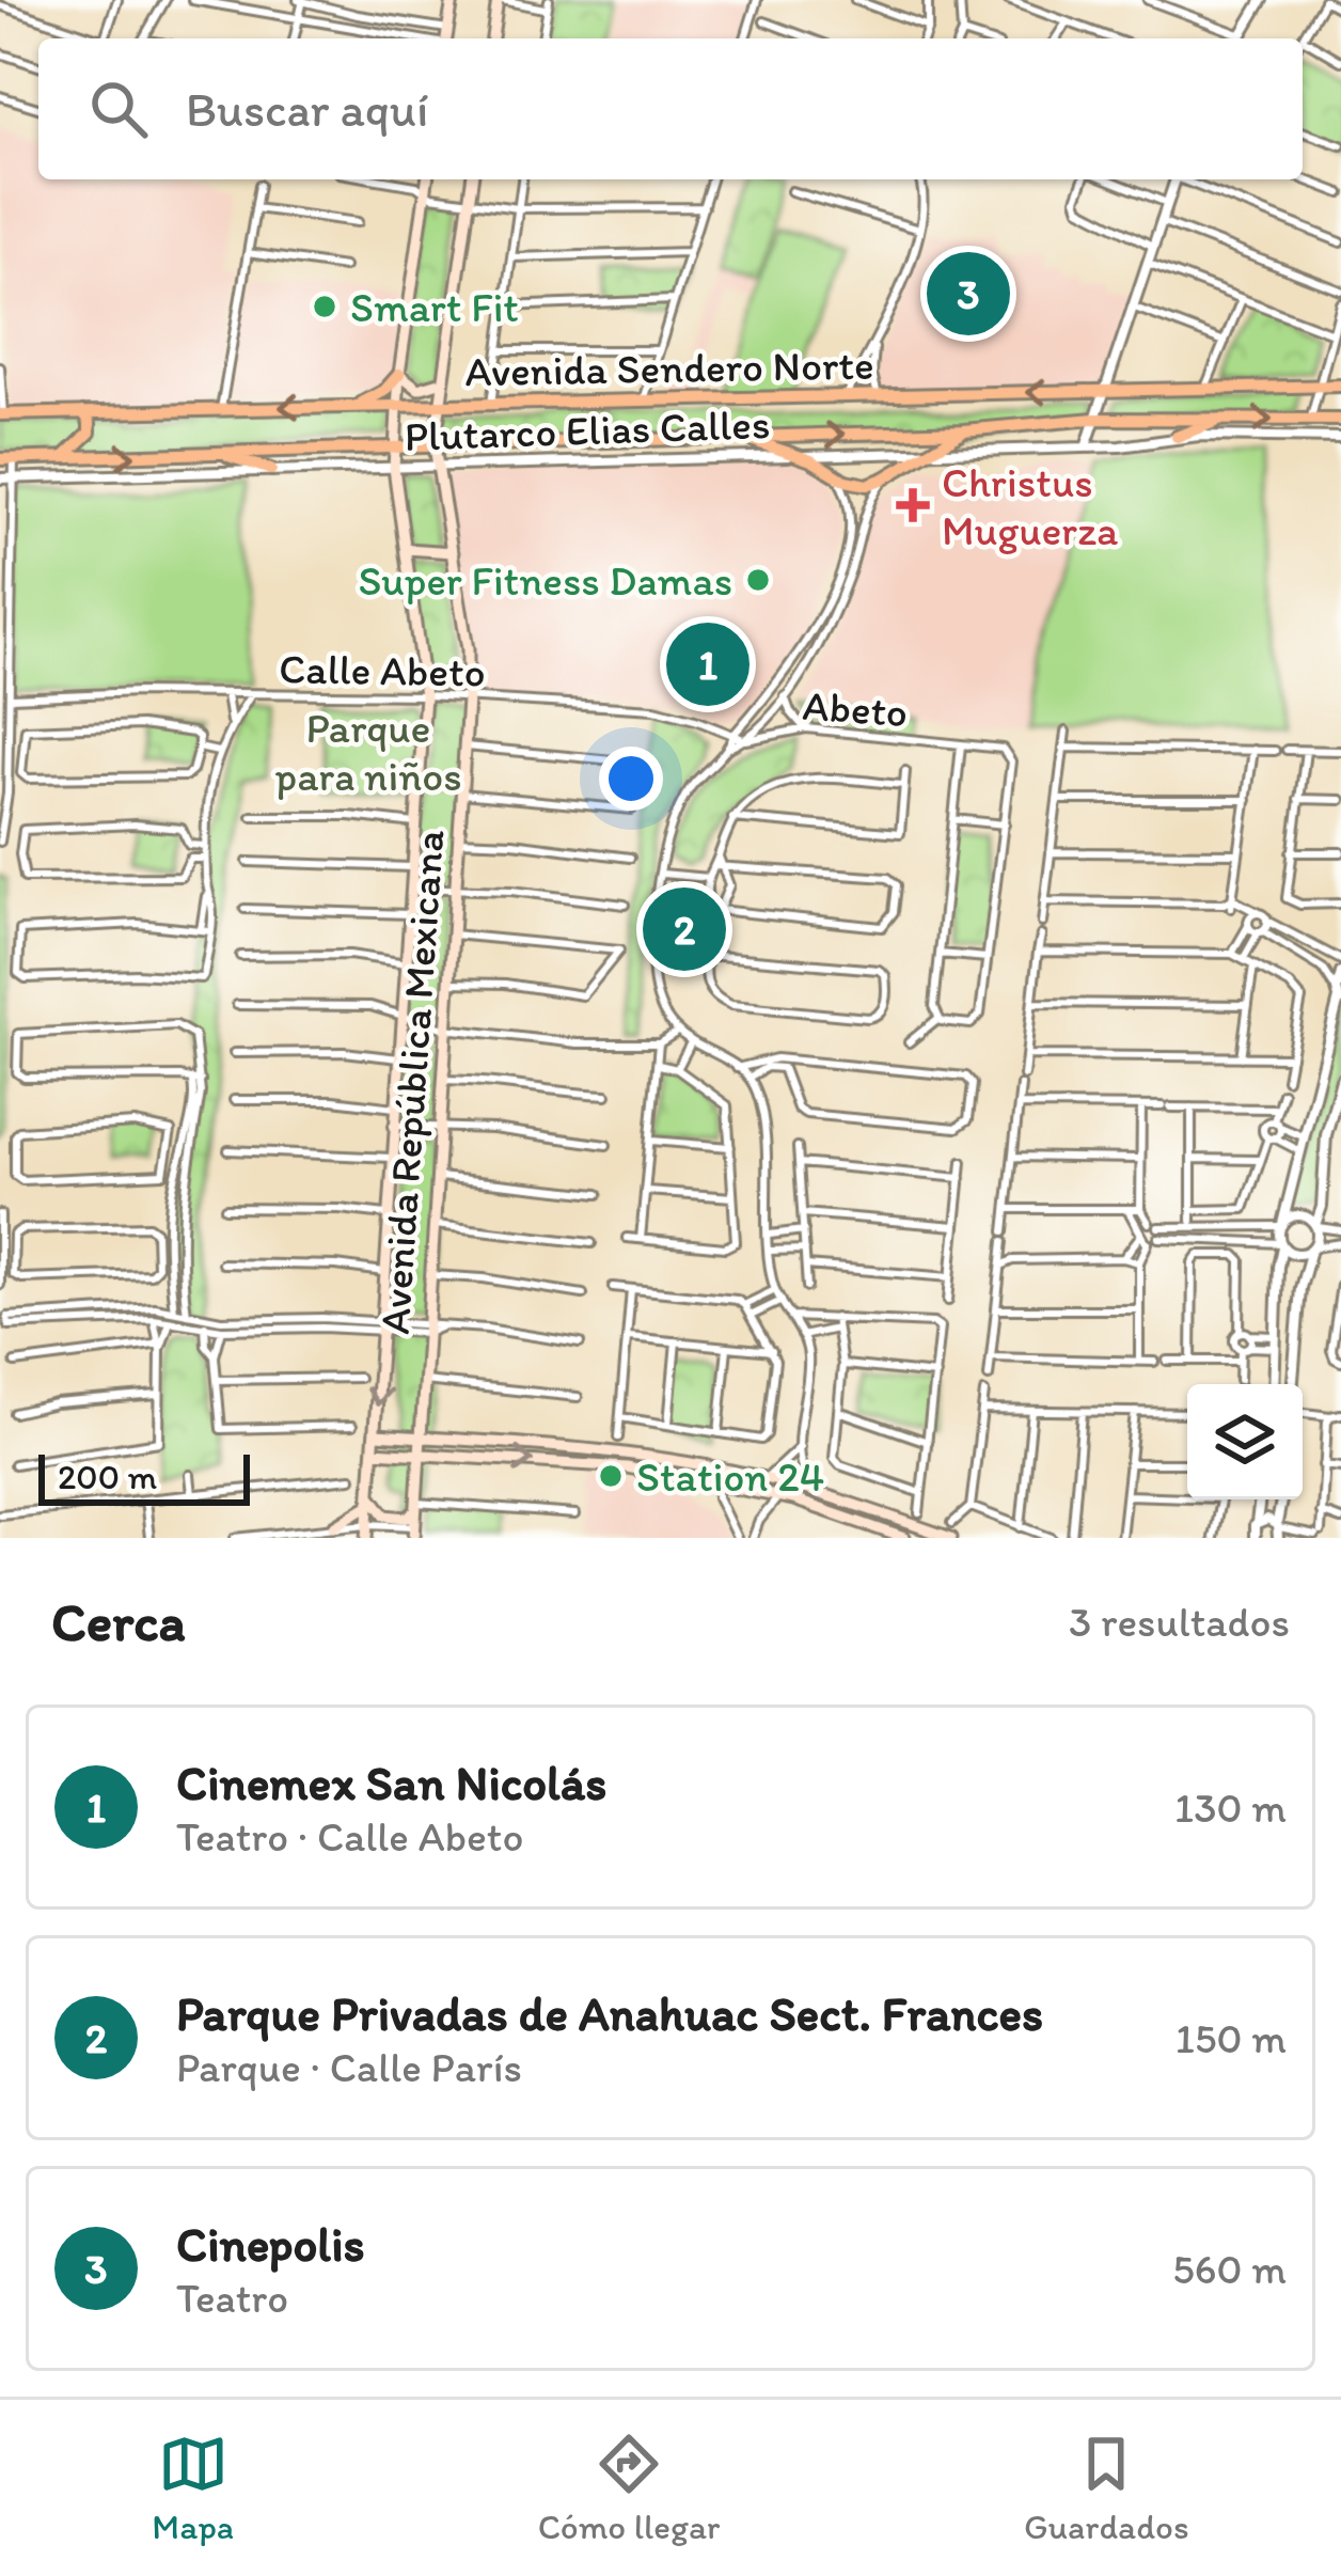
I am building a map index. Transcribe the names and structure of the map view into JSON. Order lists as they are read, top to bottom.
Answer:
{
  "streets": {
    "main road": ["Avenida Sendero Norte", "Avenida República Mexicana"],
    "street": ["Plutarco Elias Calles", "Calle Abeto", "Abeto"]
  },
  "crossings": [
    ["Avenida Sendero Norte", "Avenida República Mexicana"],
    ["Plutarco Elias Calles", "Avenida República Mexicana"],
    ["Calle Abeto", "Abeto"],
    ["Calle Abeto", "Avenida República Mexicana"]
  ],
  "parks": ["Parque para niños"],
  "places": {
    "other": ["Smart Fit", "Super Fitness Damas", "Station 24"],
    "health": ["Christus Muguerza"]
  },
  "scale_bar": "200 m",
  "page": {
    "search": "Buscar aquí",
    "pins": ["3", "1", "2"],
    "scale": "200 m",
    "heading": ["Cerca", "3 resultados"],
    "list": [
      {
        "mark": "1",
        "name": "Cinemex San Nicolás",
        "note": "Teatro · Calle Abeto",
        "value": "130 m"
      },
      {
        "mark": "2",
        "name": "Parque Privadas de Anahuac Sect. Frances",
        "note": "Parque · Calle París",
        "value": "150 m"
      },
      {
        "mark": "3",
        "name": "Cinepolis",
        "note": "Teatro",
        "value": "560 m"
      }
    ],
    "nav": ["Mapa", "Cómo llegar", "Guardados"]
  }
}
